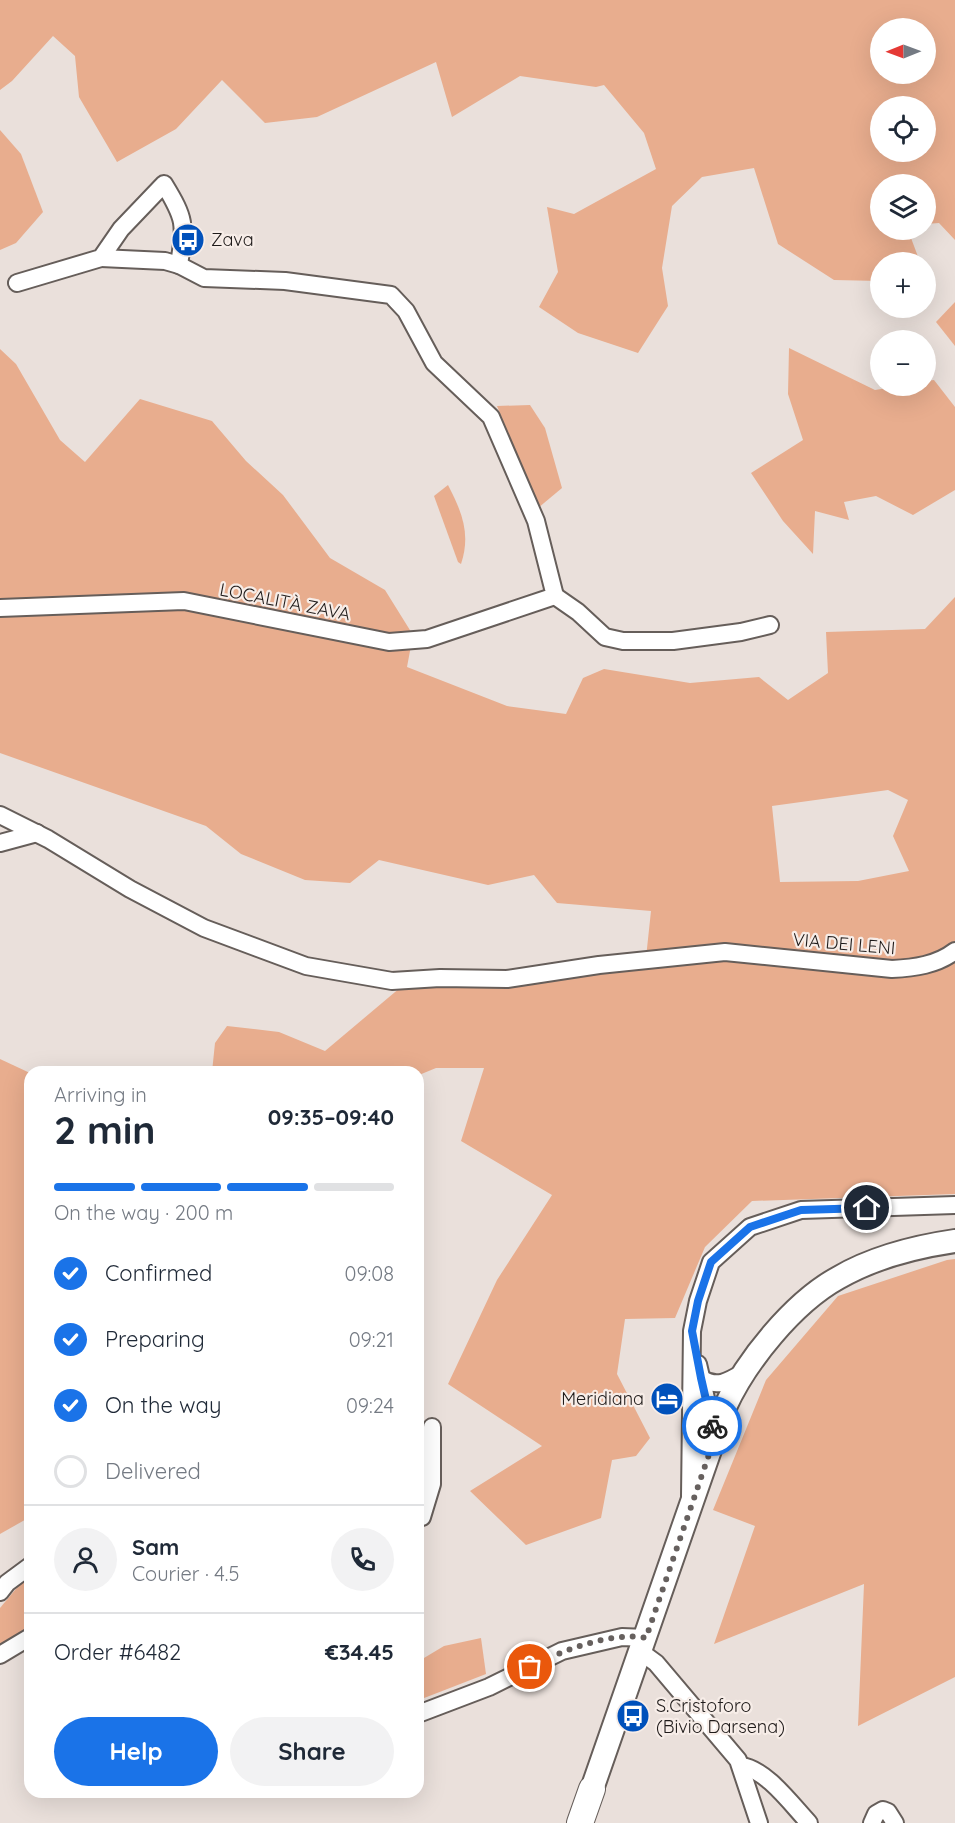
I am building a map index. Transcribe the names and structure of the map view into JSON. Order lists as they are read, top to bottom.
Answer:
{
  "streets": {
    "street": ["LOCALITÀ ZAVA", "VIA DEI LENI"]
  },
  "places": {
    "bus stop": ["Zava", "S.Cristoforo (Bivio Darsena)"],
    "hotel": ["Meridiana"]
  },
  "north": "left",
  "page": {
    "map_buttons": ["+", "−"],
    "heading": ["2 min", "Arriving in", "09:35–09:40"],
    "panel": [
      "Sam",
      "Courier · 4.5",
      "Order #6482",
      "€34.45"
    ],
    "bar": "On the way · 200 m",
    "list": [
      ["Confirmed", "09:08"],
      ["Preparing", "09:21"],
      ["On the way", "09:24"],
      "Delivered"
    ],
    "buttons": ["Help", "Share"]
  }
}
